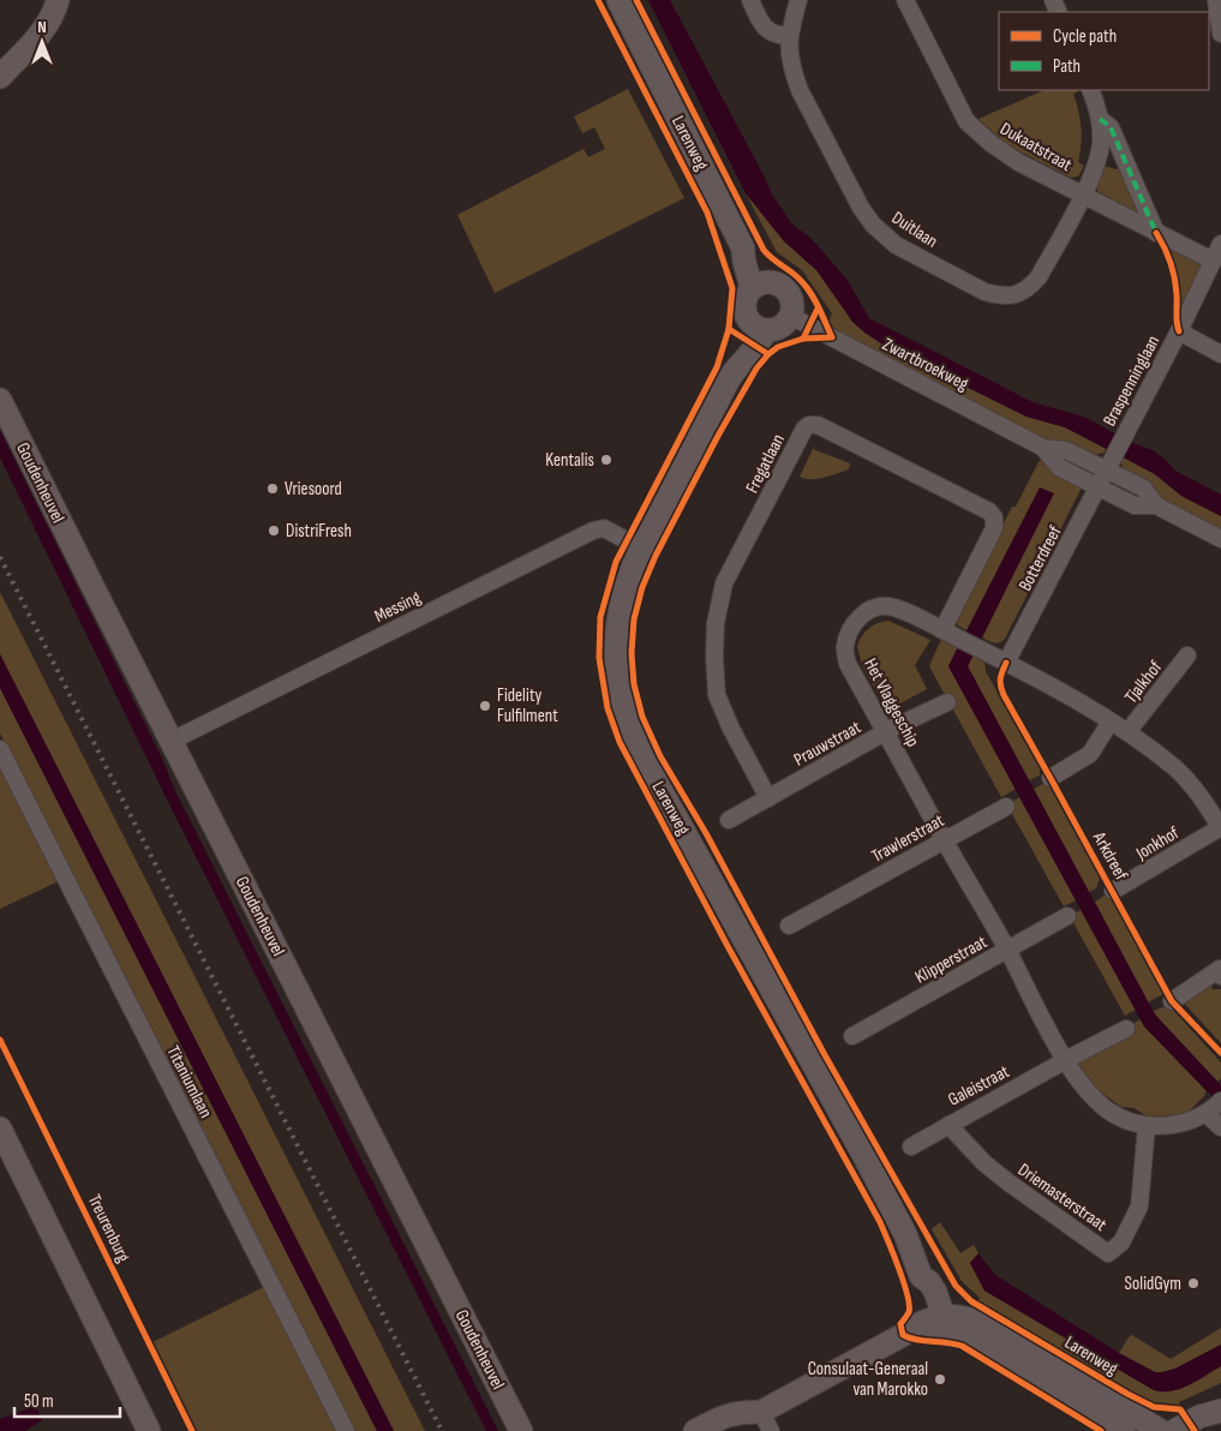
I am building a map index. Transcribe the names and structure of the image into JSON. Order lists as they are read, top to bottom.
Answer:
{
  "streets": {
    "street": [
      "Larenweg",
      "Dukaatstraat",
      "Duitlaan",
      "Zwartbroekweg",
      "Braspenninglaan",
      "Fregatlaan",
      "Goudenheuvel",
      "Botterdreef",
      "Messing",
      "Tjalkhof",
      "Het Vlaggeschip",
      "Prauwstraat",
      "Trawlerstraat",
      "Jonkhof",
      "Klipperstraat",
      "Titaniumlaan",
      "Galeistraat",
      "Driemasterstraat"
    ],
    "cycle path": ["Arkdreef", "Treurenburg"]
  },
  "crossings": [
    ["Larenweg", "Zwartbroekweg"],
    ["Larenweg", "Messing"],
    ["Dukaatstraat", "Duitlaan"],
    ["Dukaatstraat", "Braspenninglaan"],
    ["Zwartbroekweg", "Braspenninglaan"],
    ["Zwartbroekweg", "Botterdreef"],
    ["Braspenninglaan", "Botterdreef"],
    ["Fregatlaan", "Het Vlaggeschip"],
    ["Fregatlaan", "Prauwstraat"],
    ["Goudenheuvel", "Messing"],
    ["Botterdreef", "Het Vlaggeschip"],
    ["Tjalkhof", "Het Vlaggeschip"],
    ["Het Vlaggeschip", "Prauwstraat"],
    ["Het Vlaggeschip", "Trawlerstraat"],
    ["Het Vlaggeschip", "Jonkhof"],
    ["Het Vlaggeschip", "Klipperstraat"],
    ["Het Vlaggeschip", "Galeistraat"],
    ["Het Vlaggeschip", "Driemasterstraat"],
    ["Galeistraat", "Driemasterstraat"]
  ],
  "places": [
    "Kentalis",
    "Vriesoord",
    "DistriFresh",
    "Fidelity Fulfilment",
    "SolidGym",
    "Consulaat-Generaal van Marokko"
  ],
  "legend": ["Cycle path", "Path"],
  "scale_bar": "50 m",
  "north": "top"
}
